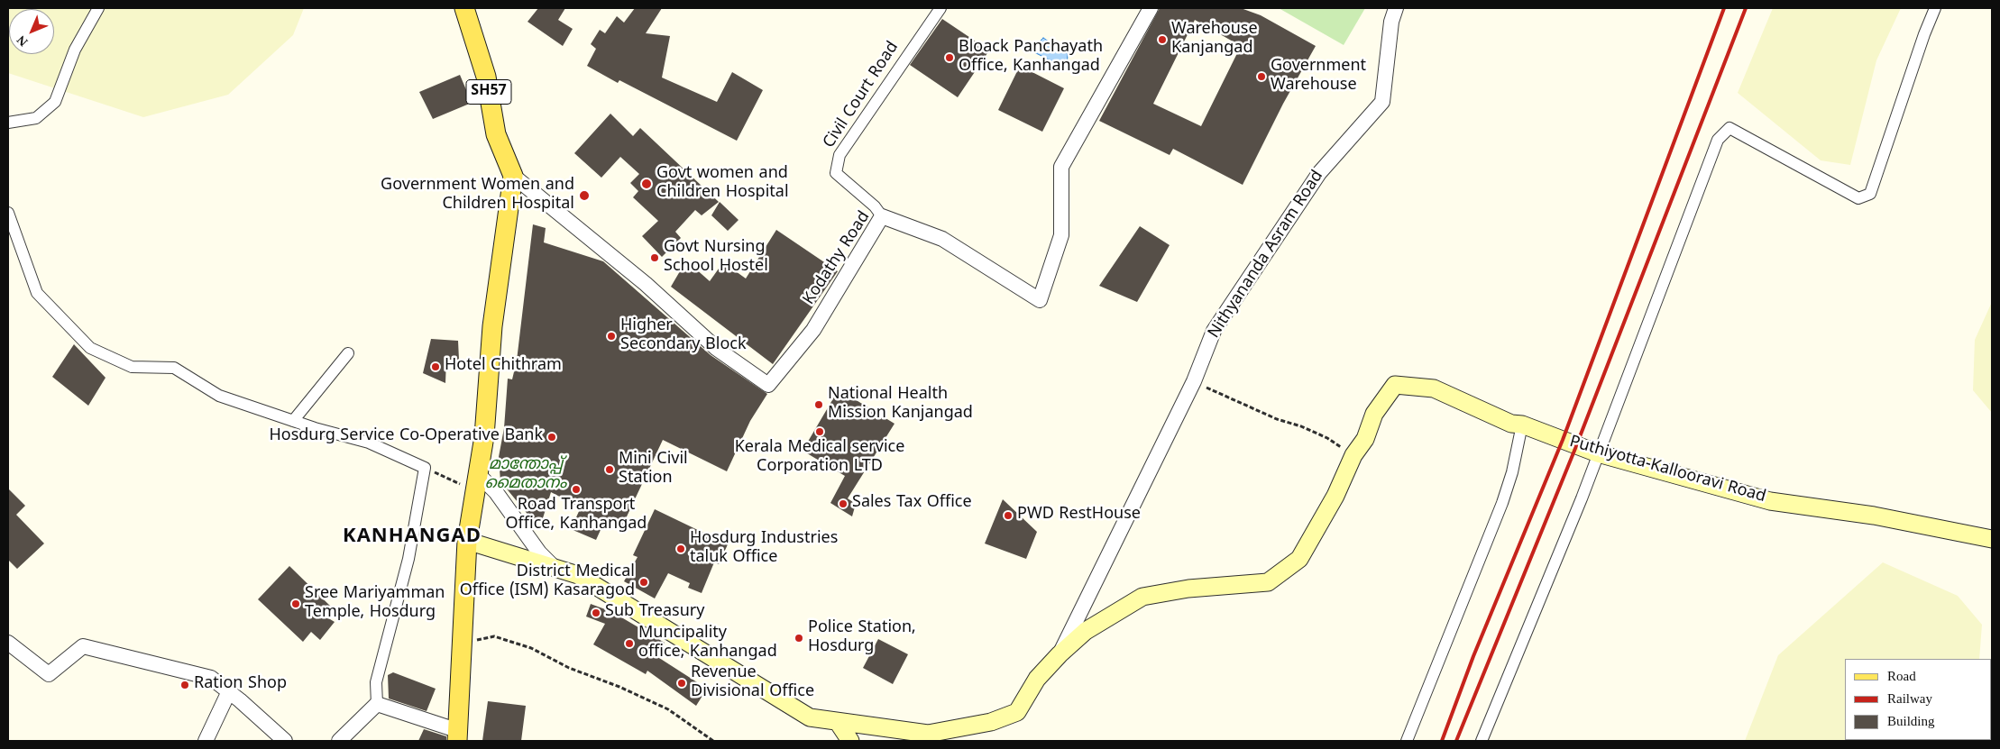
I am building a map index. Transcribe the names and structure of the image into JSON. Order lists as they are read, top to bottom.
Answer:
{
  "streets": {
    "main road": ["SH57", "Puthiyotta-Kallooravi Road"],
    "street": ["Civil Court Road", "Nithyananda Asram Road", "Kodathy Road"]
  },
  "crossings": [
    ["SH57", "Kodathy Road"],
    ["Civil Court Road", "Kodathy Road"],
    ["Nithyananda Asram Road", "Puthiyotta-Kallooravi Road"]
  ],
  "districts": ["KANHANGAD"],
  "parks": ["മാന്തോപ്പ് മൈതാനം"],
  "places": [
    "Warehouse Kanjangad",
    "Bloack Panchayath Office, Kanhangad",
    "Government Warehouse",
    "Govt women and Children Hospital",
    "Government Women and Children Hospital",
    "Govt Nursing School Hostel",
    "Higher Secondary Block",
    "Hotel Chithram",
    "National Health Mission Kanjangad",
    "Kerala Medical service Corporation LTD",
    "Hosdurg Service Co-Operative Bank",
    "Mini Civil Station",
    "Road Transport Office, Kanhangad",
    "Sales Tax Office",
    "PWD RestHouse",
    "Hosdurg Industries taluk Office",
    "District Medical Office (ISM) Kasaragod",
    "Sree Mariyamman Temple, Hosdurg",
    "Sub Treasury",
    "Police Station, Hosdurg",
    "Muncipality office, Kanhangad",
    "Revenue Divisional Office",
    "Ration Shop"
  ],
  "legend": ["Road", "Railway", "Building"],
  "north": "bottom left"
}
